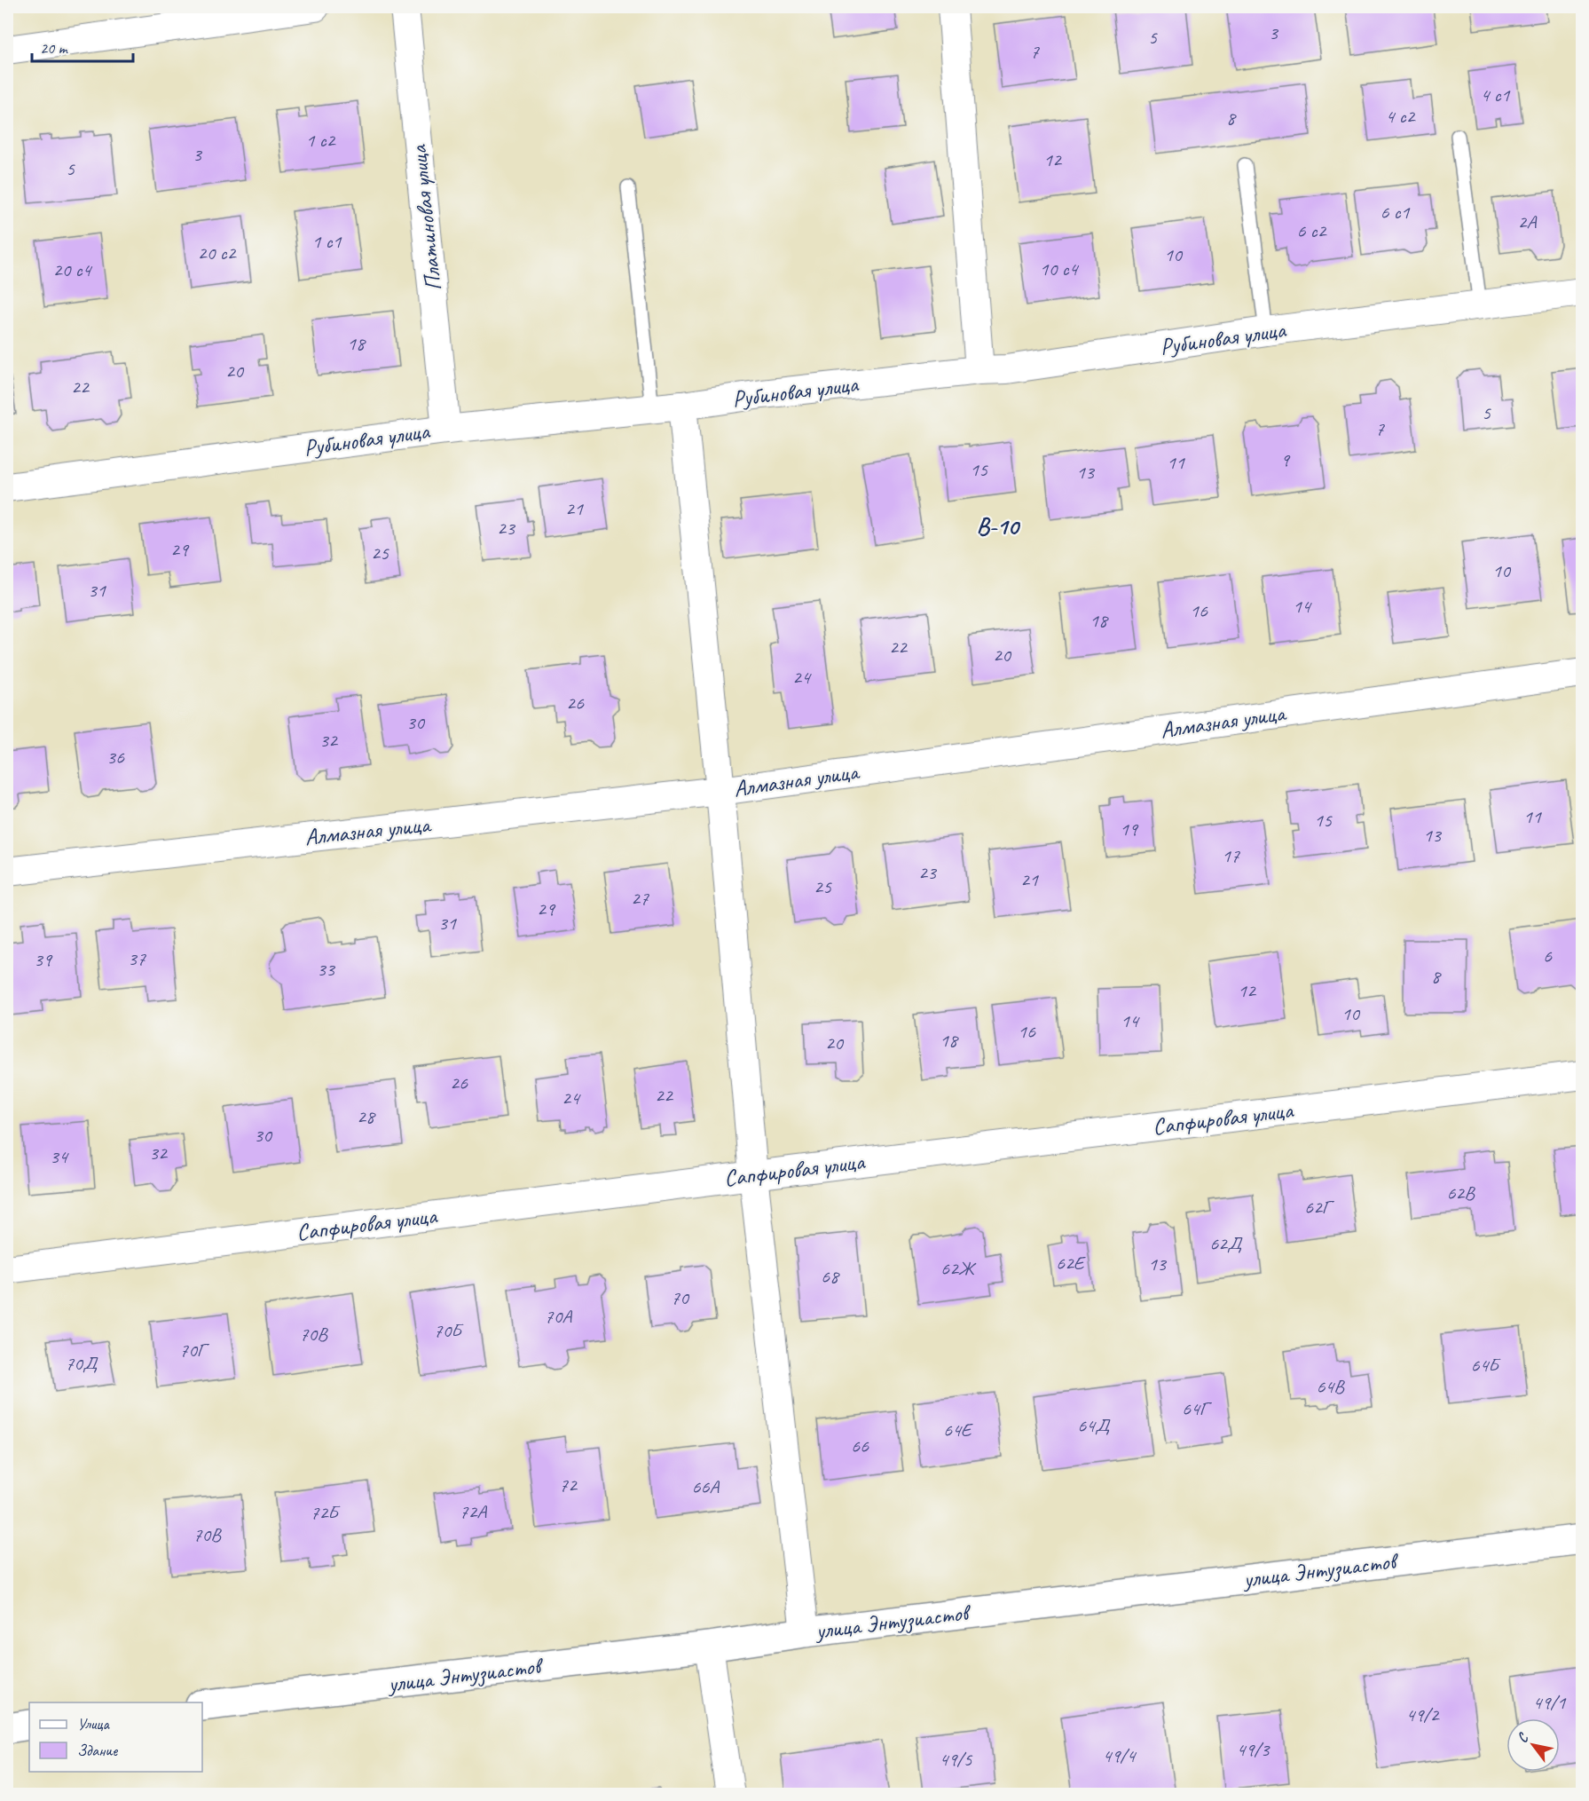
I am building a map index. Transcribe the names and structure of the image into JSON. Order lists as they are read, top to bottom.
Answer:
{
  "streets": {
    "street": [
      "Платиновая улица",
      "Рубиновая улица",
      "Алмазная улица",
      "Сапфировая улица",
      "улица Энтузиастов"
    ]
  },
  "crossings": [
    ["Платиновая улица", "Рубиновая улица"]
  ],
  "districts": ["В-10"],
  "house_numbers": [
    "3",
    "5",
    "7",
    "4 с1",
    "4 с2",
    "8",
    "1 с2",
    "3",
    "12",
    "5",
    "6 с1",
    "2А",
    "6 с2",
    "1 с1",
    "20 с2",
    "10",
    "10 с4",
    "20 с4",
    "18",
    "20",
    "22",
    "5",
    "7",
    "9",
    "11",
    "15",
    "13",
    "21",
    "23",
    "29",
    "25",
    "10",
    "31",
    "14",
    "16",
    "18",
    "22",
    "20",
    "24",
    "26",
    "30",
    "32",
    "36",
    "11",
    "15",
    "19",
    "13",
    "17",
    "23",
    "21",
    "25",
    "27",
    "29",
    "31",
    "6",
    "37",
    "39",
    "33",
    "8",
    "12",
    "10",
    "14",
    "16",
    "18",
    "20",
    "26",
    "22",
    "24",
    "28",
    "30",
    "32",
    "34",
    "62В",
    "62Г",
    "62Д",
    "62Е",
    "13",
    "62Ж",
    "68",
    "70",
    "70А",
    "70Б",
    "70В",
    "70Г",
    "70Д",
    "64Б",
    "64В",
    "64Г",
    "64Д",
    "64Е",
    "66",
    "72",
    "66А",
    "72А",
    "72Б",
    "70В",
    "49/1",
    "49/2",
    "49/3",
    "49/4",
    "49/5"
  ],
  "legend": ["Улица", "Здание"],
  "scale_bar": "20 m",
  "north": "top left"
}
